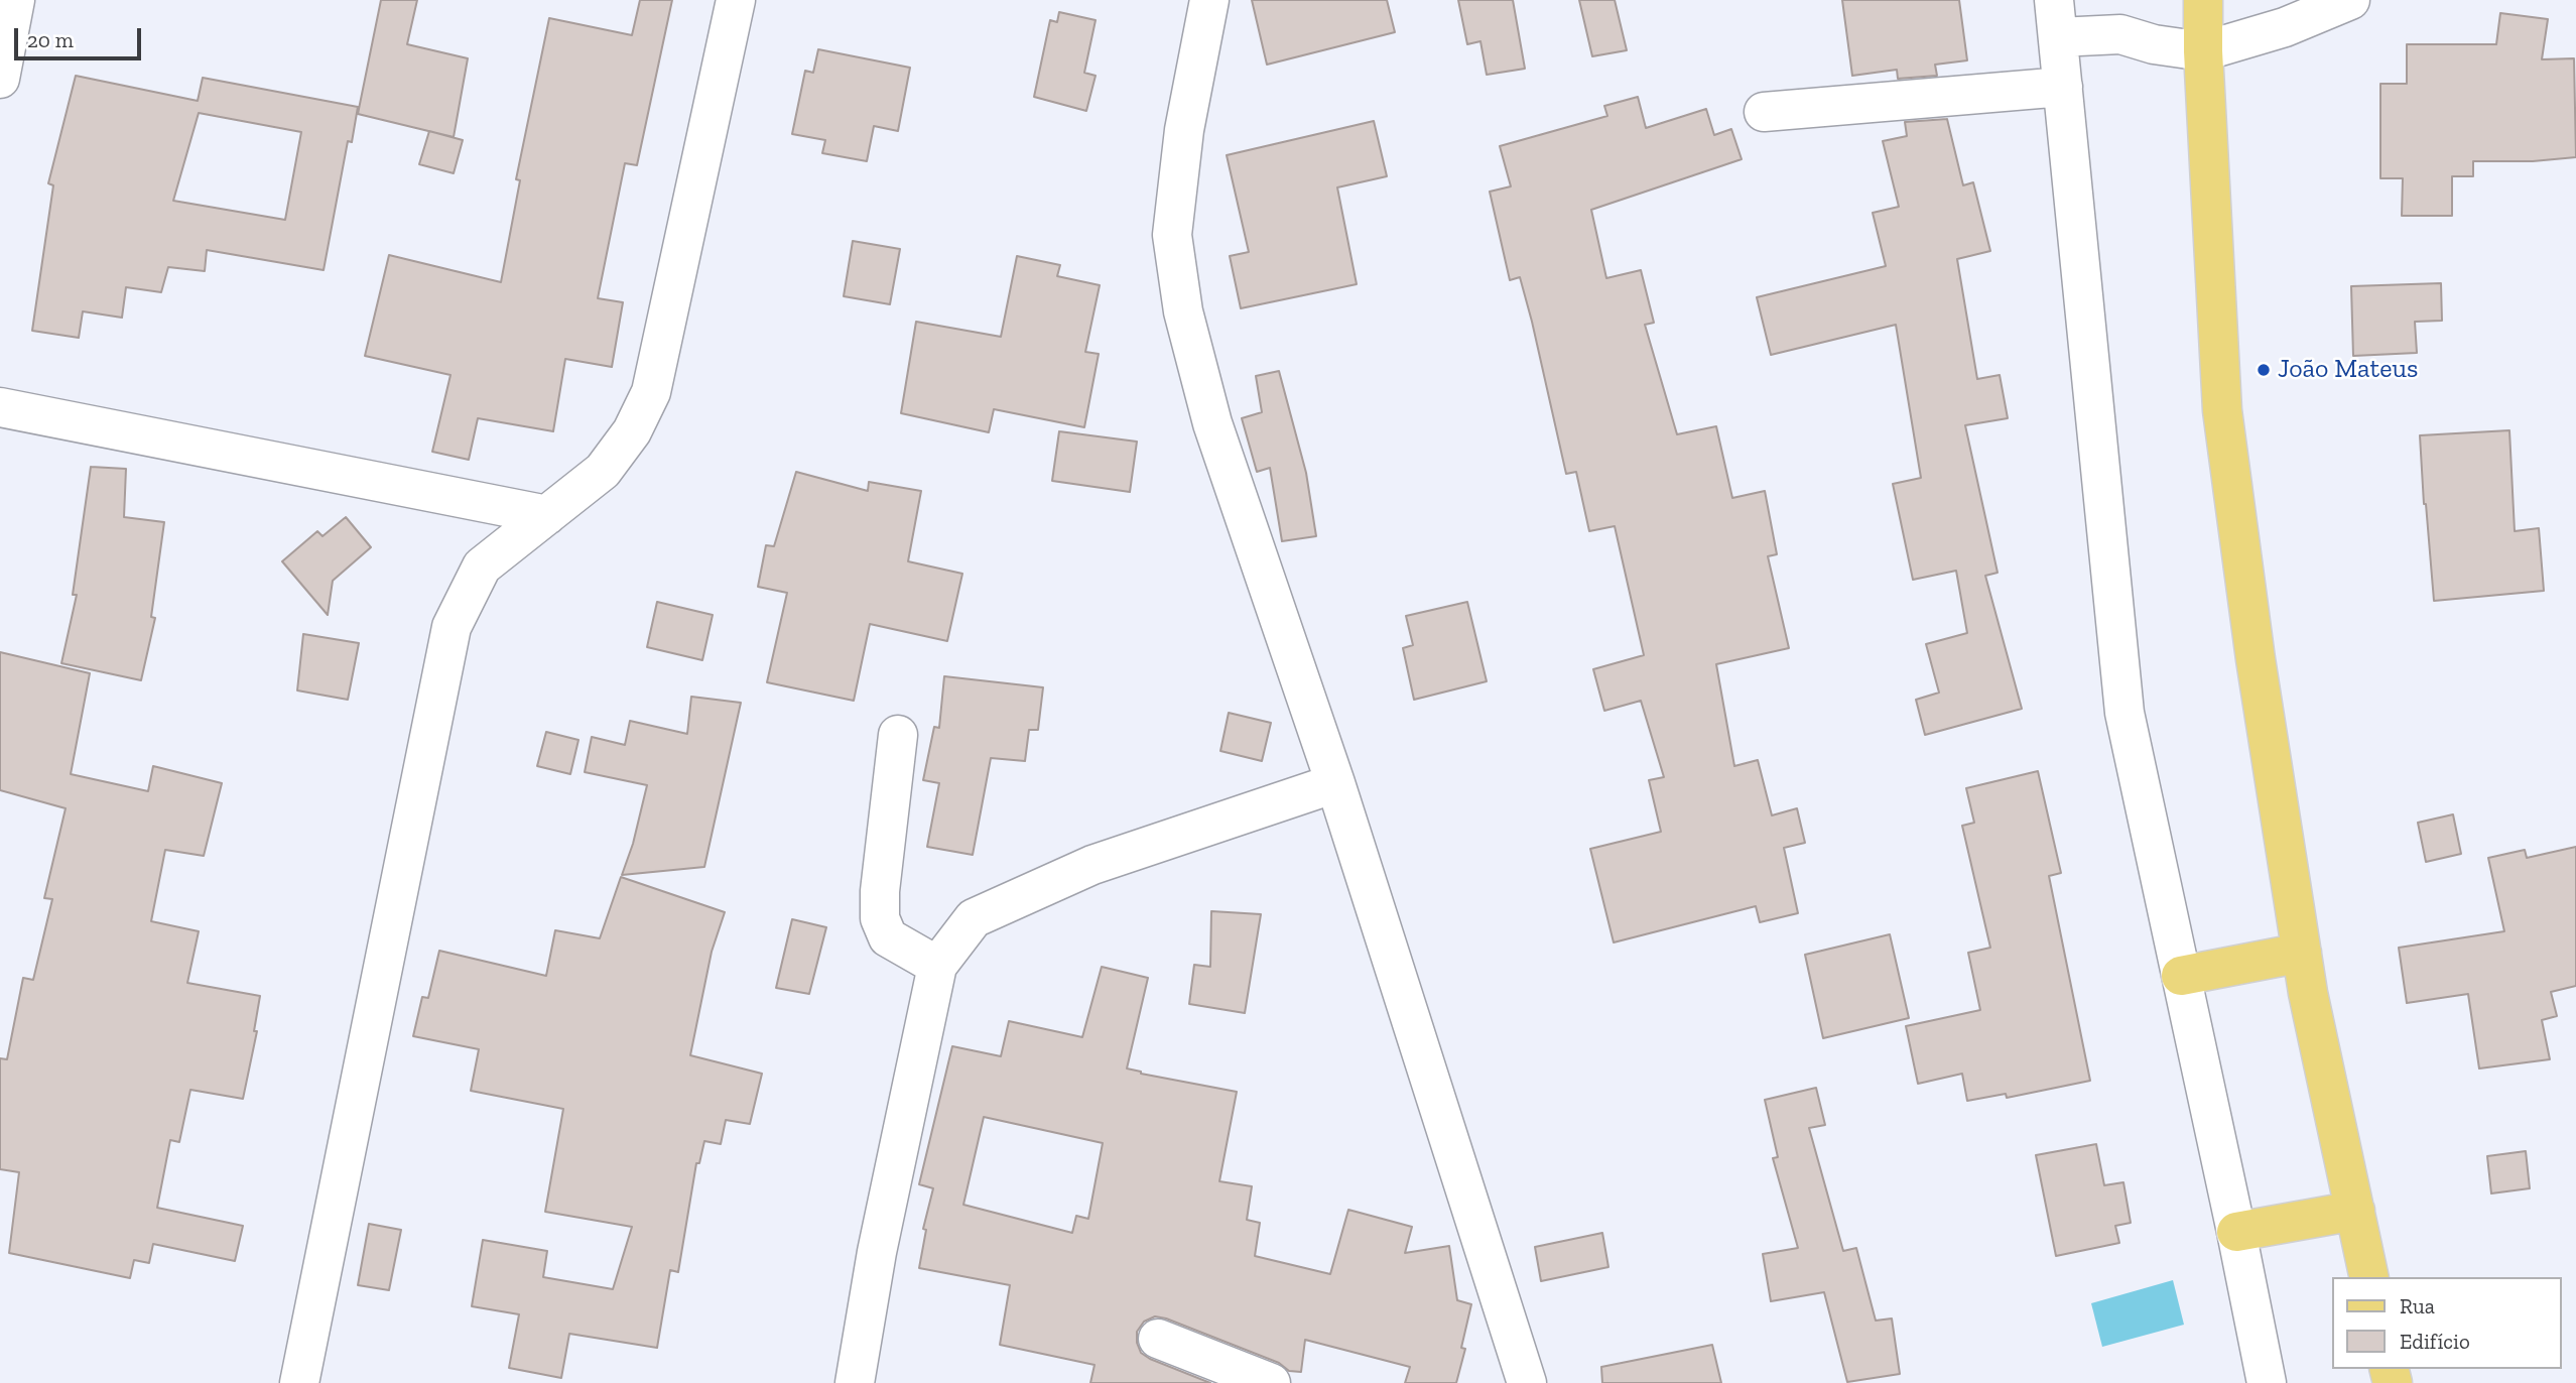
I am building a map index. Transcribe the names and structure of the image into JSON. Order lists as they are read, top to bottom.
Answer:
{
  "places": ["João Mateus"],
  "legend": ["Rua", "Edifício"],
  "scale_bar": "20 m"
}
